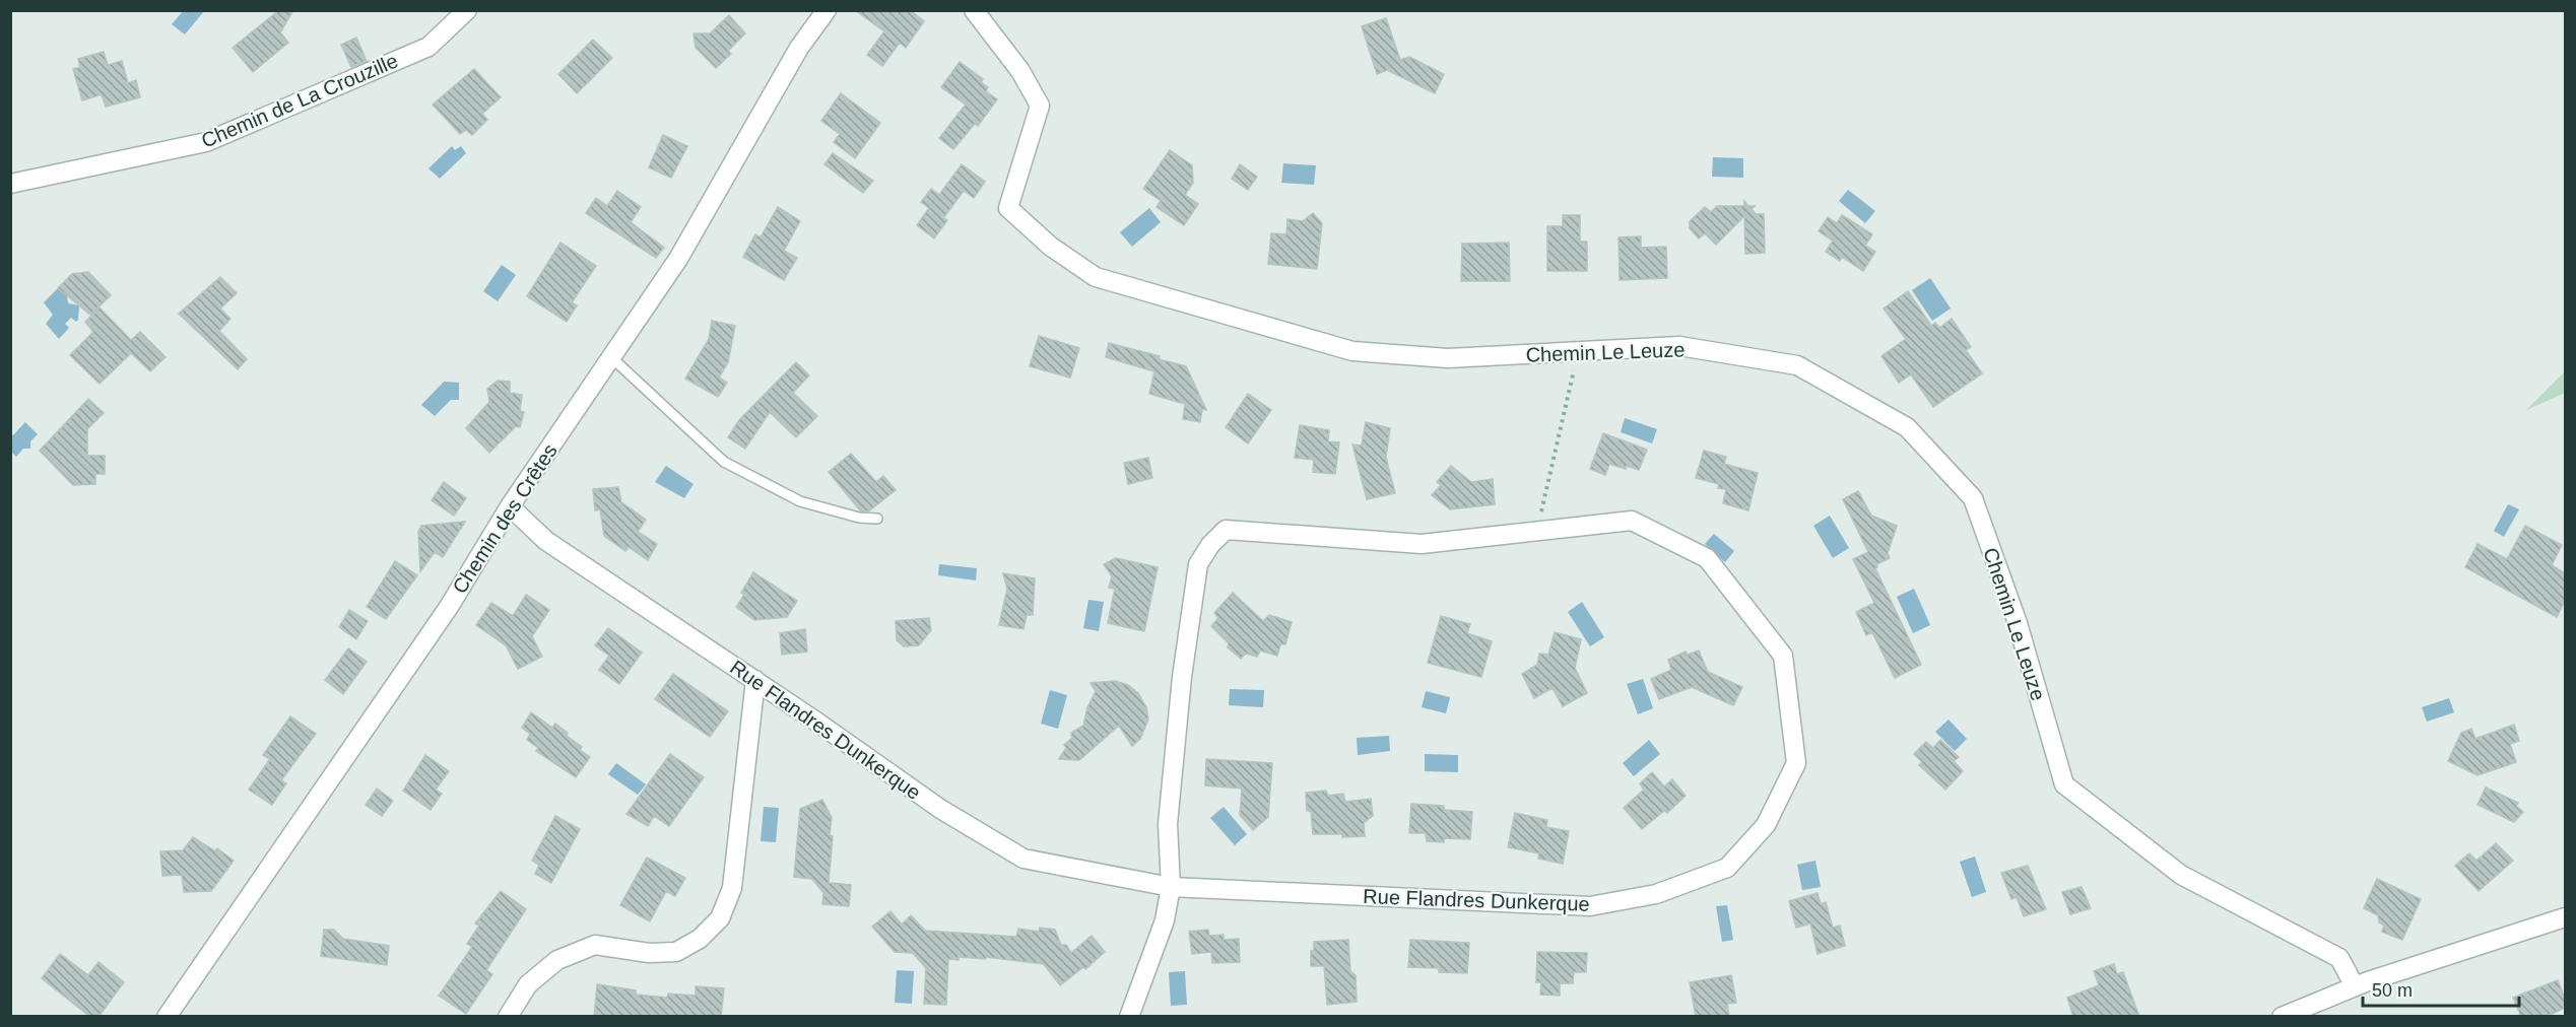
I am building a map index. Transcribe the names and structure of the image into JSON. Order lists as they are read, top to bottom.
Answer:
{
  "streets": {
    "street": [
      "Chemin de La Crouzille",
      "Chemin Le Leuze",
      "Chemin des Crêtes",
      "Rue Flandres Dunkerque"
    ]
  },
  "crossings": [
    ["Chemin des Crêtes", "Rue Flandres Dunkerque"]
  ],
  "scale_bar": "50 m"
}
